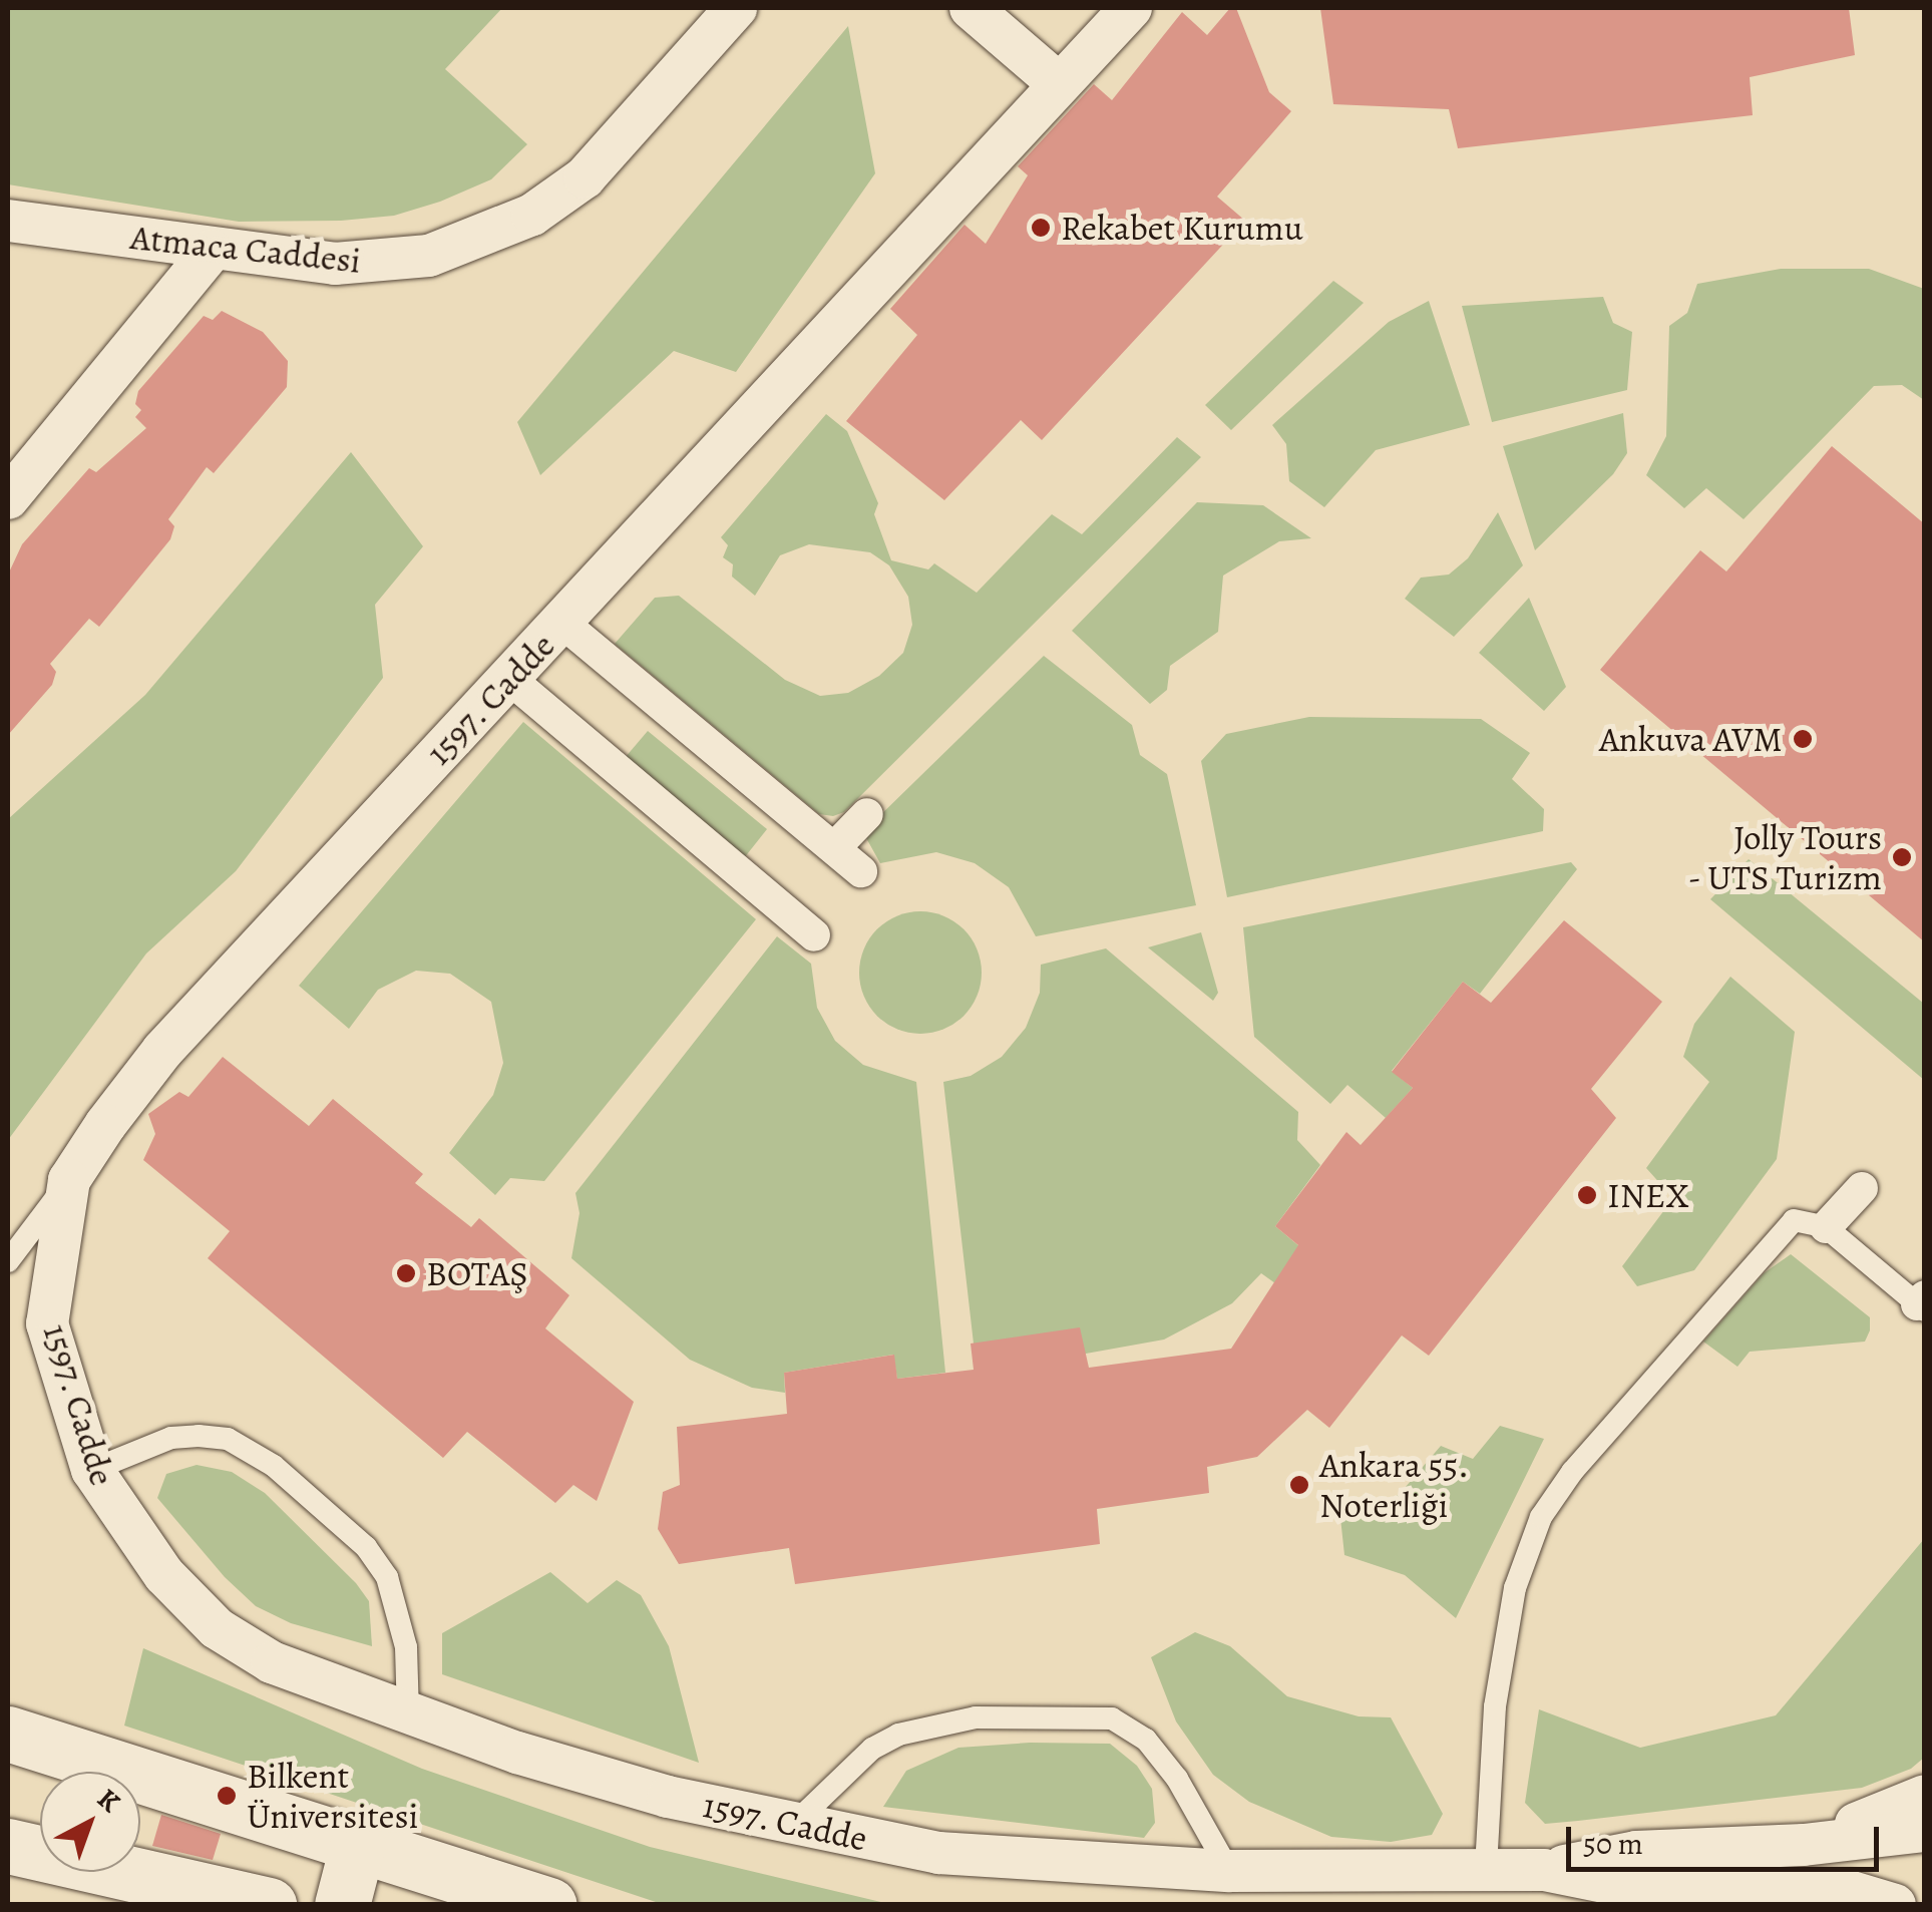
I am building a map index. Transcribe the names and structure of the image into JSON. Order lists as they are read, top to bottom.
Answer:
{
  "streets": {
    "street": ["Atmaca Caddesi", "1597. Cadde"]
  },
  "places": [
    "Rekabet Kurumu",
    "Ankuva AVM",
    "Jolly Tours - UTS Turizm",
    "INEX",
    "BOTAŞ",
    "Ankara 55. Noterliği",
    "Bilkent Üniversitesi"
  ],
  "scale_bar": "50 m",
  "north": "top right"
}
